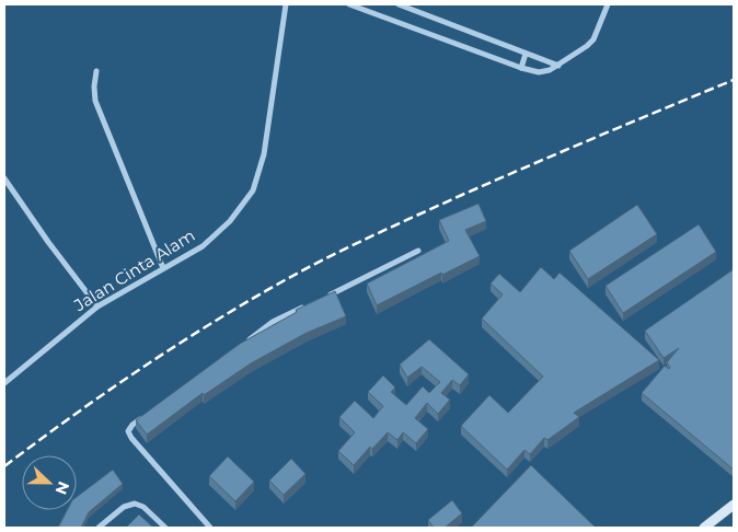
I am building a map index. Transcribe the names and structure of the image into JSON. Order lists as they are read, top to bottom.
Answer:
{
  "streets": {
    "street": ["Jalan Cinta Alam"]
  },
  "north": "right"
}
